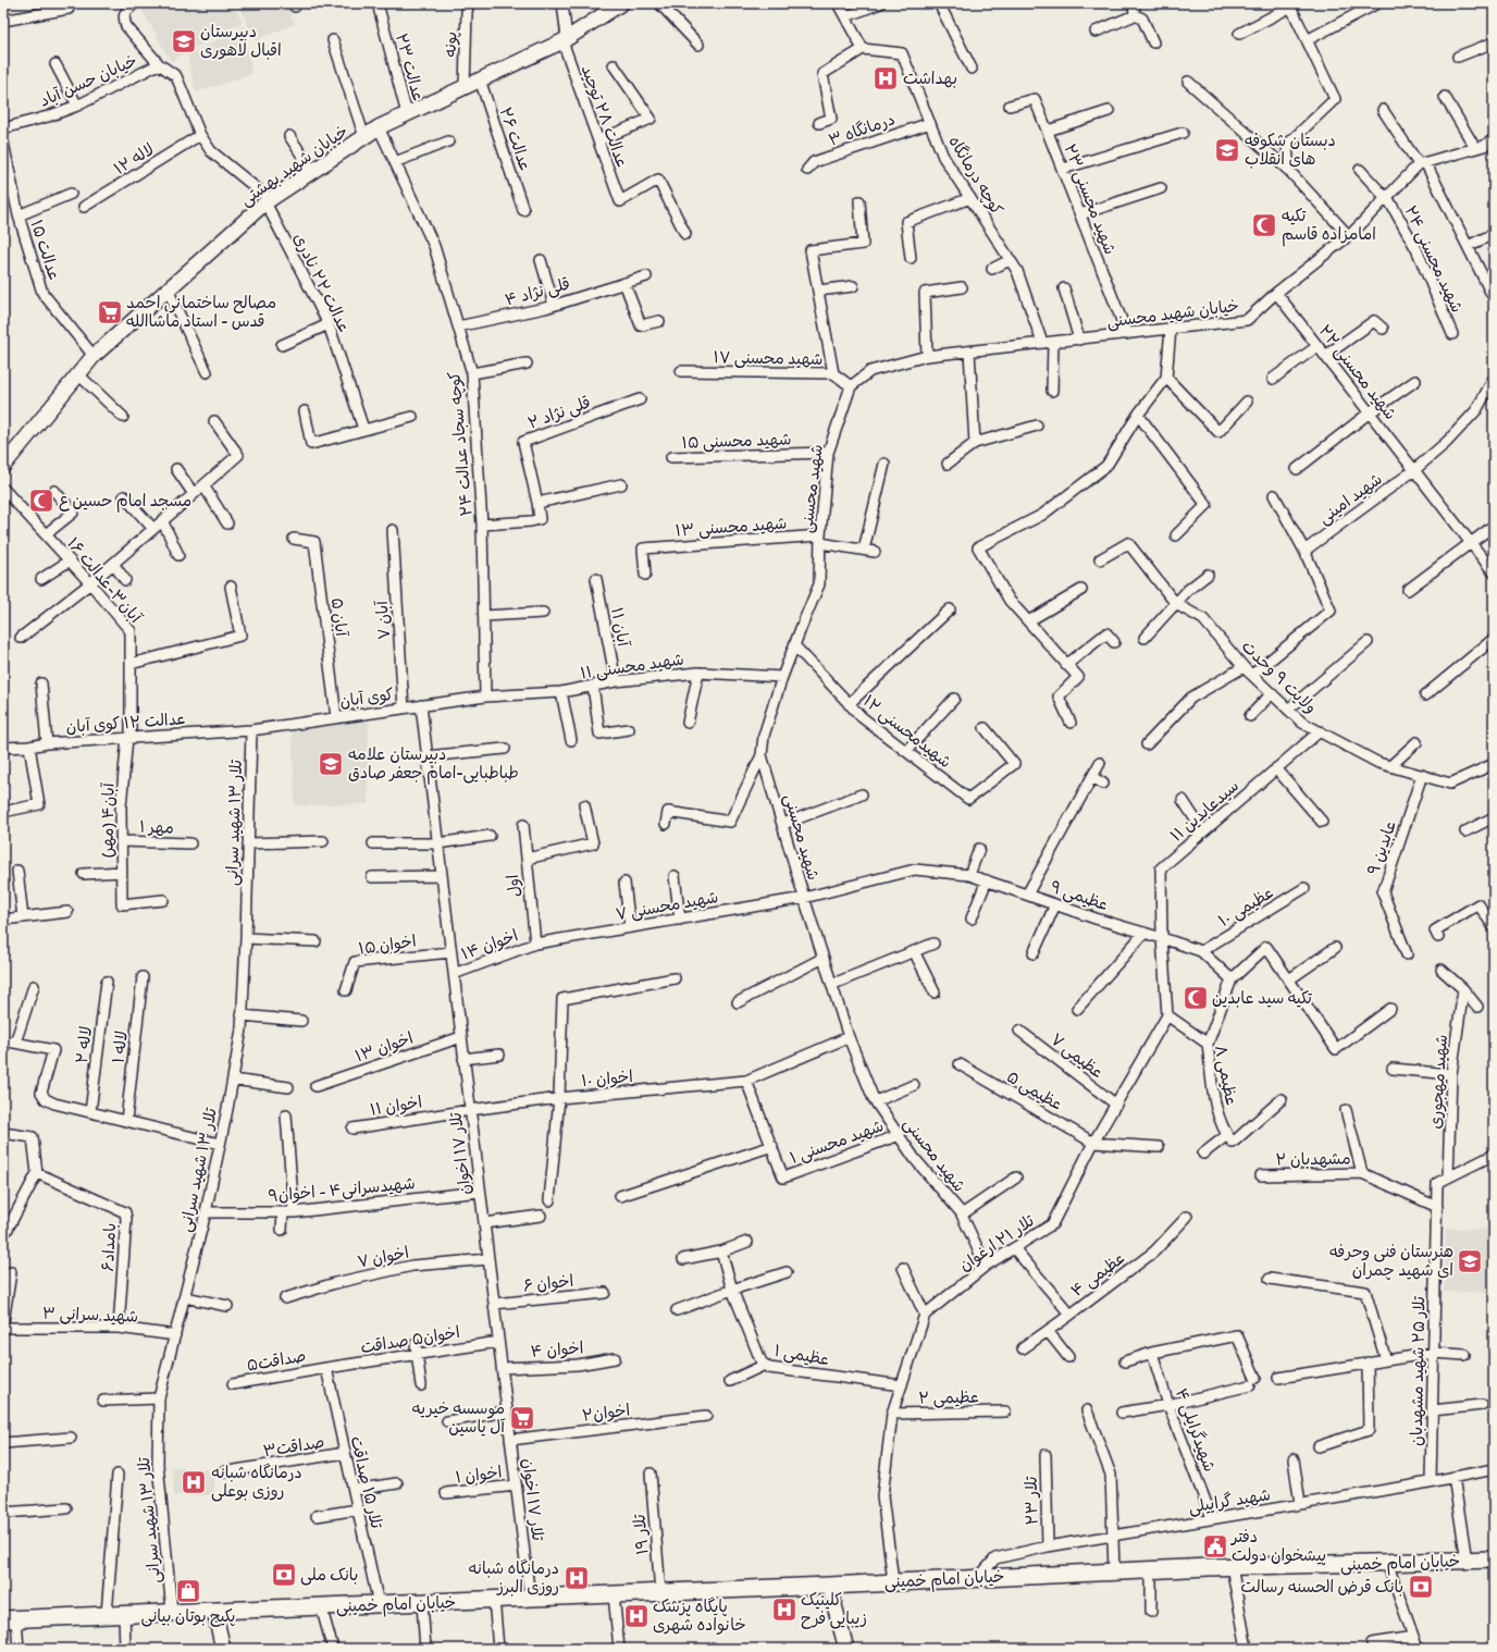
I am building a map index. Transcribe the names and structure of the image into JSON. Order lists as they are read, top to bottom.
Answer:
{
  "streets": {
    "main road": ["خیابان شهید بهشتی", "خیابان امام خمینی"],
    "street": [
      "پونه",
      "عدالت ۲۳",
      "خیابان حسن آباد",
      "عدالت ۲۸ توحید",
      "درمانگاه ۳",
      "عدالت ۲۶",
      "لاله ۱۲",
      "کوچه درمانگاه",
      "شهید محسنی ۲۳",
      "عدالت ۱۵",
      "شهید محسنی ۲۴",
      "عدالت ۲۲ نادری",
      "قلی نژاد ۴",
      "خیابان شهید محسنی",
      "شهید محسنی ۱۷",
      "شهید محسنی ۲۲",
      "قلی نژاد ۲",
      "شهید محسنی ۱۵",
      "کوچه سجاد عدالت ۲۴",
      "شهید محسنی",
      "شهید امینی",
      "شهید محسنی ۱۳",
      "آبان۳-عدالت ۱۶",
      "آبان ۵",
      "آبان ۷",
      "آبان ۱۱",
      "شهید محسنی ۱۱",
      "ولایت ۹ وحدت",
      "کوی آبان",
      "عدالت ۱۲ کوی آبان",
      "شهیدمحسنی ۱۲",
      "سیدعابدین ۱۱",
      "آبان۴ (مهر)",
      "تلار ۱۳ شهید سرانی",
      "مهر ۱",
      "عابدین ۹",
      "اول",
      "عظیمی ۹",
      "شهید محسنی ۷",
      "عظیمی ۱۰",
      "اخوان ۱۵",
      "اخوان ۱۴",
      "لاله ۲",
      "لاله ۱",
      "اخوان ۱۳",
      "عظیمی ۷",
      "عظیمی ۸",
      "اخوان ۱۰",
      "شهید مهجوری",
      "عظیمی ۵",
      "اخوان ۱۱",
      "شهید محسنی ۱",
      "تلار ۱۷ اخوان",
      "مشهدبان ۲",
      "شهیدسرانی۴ - اخوان۹",
      "تلار ۲۱ ارغوان",
      "بامداد۶",
      "اخوان ۷",
      "عظیمی ۴",
      "اخوان ۶",
      "شهید سرانی ۳",
      "اخوان۵ صداقت",
      "اخوان ۴",
      "عظیمی ۱",
      "صداقت۵",
      "تلار ۲۵ شهید مشهدبان",
      "عظیمی ۲",
      "اخوان۲",
      "شهیدگرایلی ۴",
      "صداقت۳",
      "اخوان ۱",
      "تلار ۱۵ صداقت",
      "تلار ۲۳",
      "شهید گراییلی",
      "تلار ۱۹"
    ]
  },
  "crossings": [
    ["پونه", "خیابان شهید بهشتی"],
    ["عدالت ۲۳", "خیابان شهید بهشتی"],
    ["عدالت ۲۸ توحید", "خیابان شهید بهشتی"],
    ["درمانگاه ۳", "کوچه درمانگاه"],
    ["عدالت ۲۶", "خیابان شهید بهشتی"],
    ["خیابان شهید بهشتی", "عدالت ۱۵"],
    ["خیابان شهید بهشتی", "عدالت ۲۲ نادری"],
    ["خیابان شهید بهشتی", "کوچه سجاد عدالت ۲۴"],
    ["کوچه درمانگاه", "خیابان شهید محسنی"],
    ["شهید محسنی ۲۳", "خیابان شهید محسنی"],
    ["شهید محسنی ۲۴", "خیابان شهید محسنی"],
    ["قلی نژاد ۴", "کوچه سجاد عدالت ۲۴"],
    ["خیابان شهید محسنی", "شهید محسنی ۱۷"],
    ["خیابان شهید محسنی", "شهید محسنی ۲۲"],
    ["خیابان شهید محسنی", "شهید محسنی"],
    ["شهید محسنی ۱۷", "شهید محسنی"],
    ["شهید محسنی ۲۲", "شهید امینی"],
    ["قلی نژاد ۲", "کوچه سجاد عدالت ۲۴"],
    ["شهید محسنی ۱۵", "شهید محسنی"],
    ["کوچه سجاد عدالت ۲۴", "شهید محسنی ۱۱"],
    ["کوچه سجاد عدالت ۲۴", "کوی آبان"],
    ["شهید محسنی", "شهید محسنی ۱۳"],
    ["شهید محسنی", "شهید محسنی ۱۱"],
    ["شهید محسنی", "شهیدمحسنی ۱۲"],
    ["شهید محسنی", "شهید محسنی ۷"],
    ["شهید محسنی", "اخوان ۱۰"],
    ["شهید محسنی", "شهید محسنی ۱"],
    ["شهید محسنی", "تلار ۲۱ ارغوان"],
    ["آبان۳-عدالت ۱۶", "عدالت ۱۲ کوی آبان"],
    ["آبان۳-عدالت ۱۶", "آبان۴ (مهر)"],
    ["آبان ۵", "کوی آبان"],
    ["آبان ۷", "کوی آبان"],
    ["آبان ۱۱", "شهید محسنی ۱۱"],
    ["شهید محسنی ۱۱", "کوی آبان"],
    ["ولایت ۹ وحدت", "سیدعابدین ۱۱"],
    ["ولایت ۹ وحدت", "عابدین ۹"],
    ["کوی آبان", "عدالت ۱۲ کوی آبان"],
    ["کوی آبان", "تلار ۱۳ شهید سرانی"],
    ["کوی آبان", "تلار ۱۷ اخوان"],
    ["عدالت ۱۲ کوی آبان", "آبان۴ (مهر)"],
    ["عدالت ۱۲ کوی آبان", "تلار ۱۳ شهید سرانی"],
    ["سیدعابدین ۱۱", "عظیمی ۹"],
    ["آبان۴ (مهر)", "مهر ۱"],
    ["تلار ۱۳ شهید سرانی", "شهیدسرانی۴ - اخوان۹"],
    ["تلار ۱۳ شهید سرانی", "شهید سرانی ۳"],
    ["تلار ۱۳ شهید سرانی", "خیابان امام خمینی"],
    ["اول", "شهید محسنی ۷"],
    ["اول", "اخوان ۱۴"],
    ["عظیمی ۹", "شهید محسنی ۷"],
    ["شهید محسنی ۷", "اخوان ۱۴"],
    ["اخوان ۱۵", "تلار ۱۷ اخوان"],
    ["اخوان ۱۴", "تلار ۱۷ اخوان"],
    ["اخوان ۱۳", "تلار ۱۷ اخوان"],
    ["عظیمی ۷", "تلار ۲۱ ارغوان"],
    ["عظیمی ۸", "تلار ۲۱ ارغوان"],
    ["اخوان ۱۰", "اخوان ۱۱"],
    ["اخوان ۱۰", "شهید محسنی ۱"],
    ["اخوان ۱۰", "تلار ۱۷ اخوان"],
    ["شهید مهجوری", "تلار ۲۵ شهید مشهدبان"],
    ["عظیمی ۵", "تلار ۲۱ ارغوان"],
    ["اخوان ۱۱", "تلار ۱۷ اخوان"],
    ["تلار ۱۷ اخوان", "شهیدسرانی۴ - اخوان۹"],
    ["تلار ۱۷ اخوان", "اخوان ۷"],
    ["تلار ۱۷ اخوان", "اخوان ۶"],
    ["تلار ۱۷ اخوان", "اخوان۵ صداقت"],
    ["تلار ۱۷ اخوان", "اخوان ۴"],
    ["تلار ۱۷ اخوان", "اخوان۲"],
    ["تلار ۱۷ اخوان", "اخوان ۱"],
    ["تلار ۱۷ اخوان", "خیابان امام خمینی"],
    ["مشهدبان ۲", "تلار ۲۵ شهید مشهدبان"],
    ["تلار ۲۱ ارغوان", "عظیمی ۴"],
    ["بامداد۶", "شهید سرانی ۳"],
    ["اخوان۵ صداقت", "صداقت۵"],
    ["اخوان۵ صداقت", "تلار ۱۵ صداقت"],
    ["صداقت۵", "تلار ۱۵ صداقت"],
    ["تلار ۲۵ شهید مشهدبان", "شهید گراییلی"],
    ["شهیدگرایلی ۴", "شهید گراییلی"],
    ["صداقت۳", "تلار ۱۵ صداقت"],
    ["تلار ۱۵ صداقت", "خیابان امام خمینی"],
    ["تلار ۲۳", "شهید گراییلی"],
    ["شهید گراییلی", "خیابان امام خمینی"],
    ["تلار ۱۹", "خیابان امام خمینی"]
  ],
  "places": {
    "school or university": [
      "دبیرستان اقبال لاهوری",
      "دبستان شکوفه های انقلاب",
      "دبیرستان علامه طباطبایی-امام جعفر صادق",
      "هنرستان فنی وحرفه ای شهید چمران"
    ],
    "hospital": [
      "بهداشت",
      "درمانگاه شبانه روزی بوعلی",
      "درمانگاه شبانه روزی البرز",
      "کلینیک زیبایی فرح",
      "پایگاه پزشک خانواده شهری"
    ],
    "mosque": ["تکیه امامزاده قاسم", "مسجد امام حسین ع", "تکیه سید عابدین"],
    "supermarket": ["مصالح ساختمانی احمد قدس - استاد ماشاالله", "موسسه خیریه آل یاسین"],
    "public building": ["دفتر پیشخوان دولت"],
    "bank": ["بانک ملی", "بانک قرض الحسنه رسالت"],
    "shop": ["پکیج بوتان بیانی"]
  }
}
